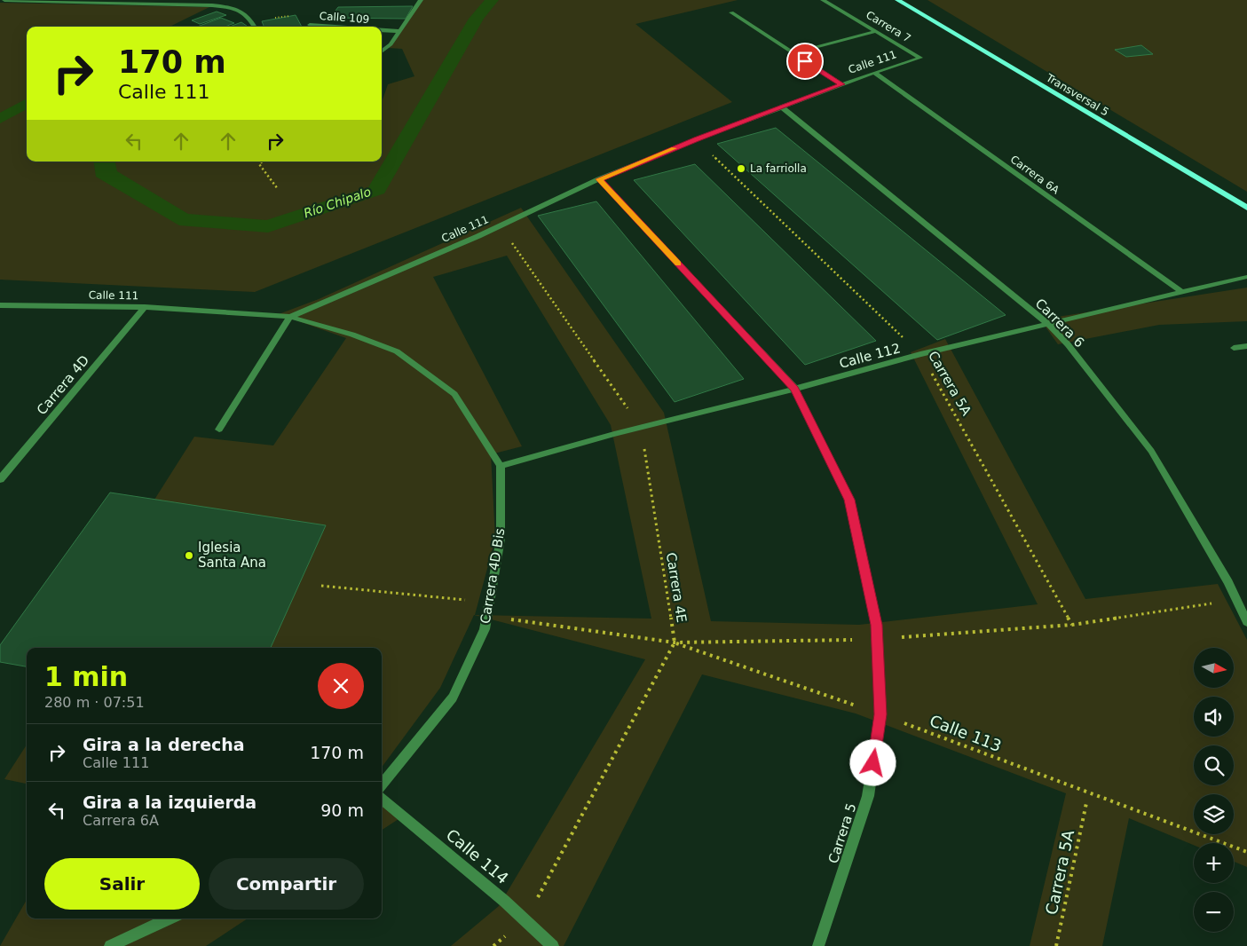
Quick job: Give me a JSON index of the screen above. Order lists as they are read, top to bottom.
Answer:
{
  "streets": {
    "main road": ["Transversal 5"],
    "street": [
      "Calle 109",
      "Carrera 7",
      "Calle 111",
      "Carrera 6A",
      "Carrera 6",
      "Calle 112",
      "Carrera 4D",
      "Carrera 4D Bis",
      "Carrera 5",
      "Calle 114"
    ],
    "path": ["Carrera 5A", "Carrera 4E", "Calle 113"]
  },
  "crossings": [
    ["Carrera 7", "Calle 111"],
    ["Calle 111", "Carrera 6A"],
    ["Calle 111", "Carrera 6"],
    ["Calle 111", "Carrera 5A"],
    ["Calle 111", "Carrera 4D"],
    ["Calle 111", "Carrera 4E"],
    ["Calle 111", "Carrera 5"],
    ["Carrera 6A", "Calle 112"],
    ["Carrera 6", "Calle 112"],
    ["Calle 112", "Carrera 5A"],
    ["Calle 112", "Carrera 4D Bis"],
    ["Calle 112", "Carrera 4E"],
    ["Calle 112", "Carrera 5"],
    ["Carrera 4E", "Calle 113"],
    ["Carrera 4E", "Calle 114"],
    ["Calle 113", "Carrera 5"]
  ],
  "water": ["Río Chipalo"],
  "places": ["La farriolla", "Iglesia Santa Ana"],
  "north": "right",
  "page": {
    "turn": ["170 m", "Calle 111"],
    "map_buttons": ["+", "−"],
    "heading": ["1 min", "280 m · 07:51"],
    "list": [
      {
        "name": "Gira a la derecha",
        "note": "Calle 111",
        "value": "170 m"
      },
      {
        "name": "Gira a la izquierda",
        "note": "Carrera 6A",
        "value": "90 m"
      }
    ],
    "buttons": ["Salir", "Compartir"]
  }
}
